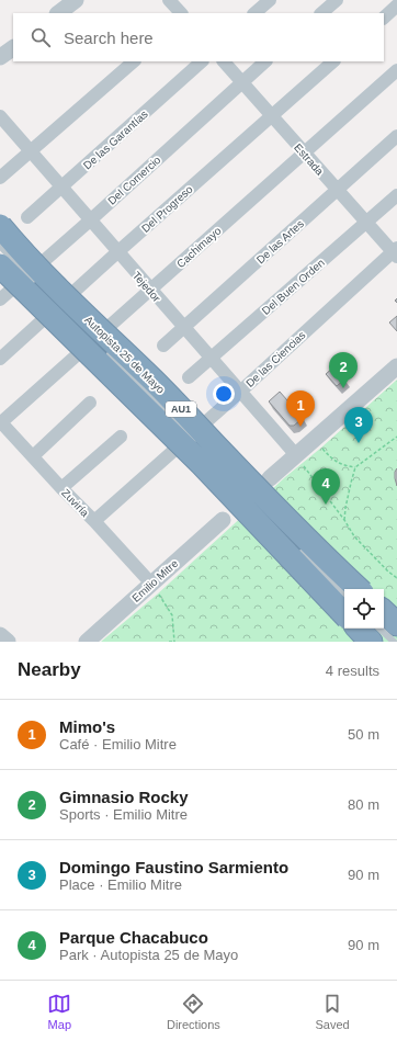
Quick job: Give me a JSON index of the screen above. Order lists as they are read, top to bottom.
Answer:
{
  "streets": {
    "highway": ["Autopista 25 de Mayo", "AU1"],
    "street": [
      "De las Garantías",
      "Estrada",
      "Del Comercio",
      "Del Progreso",
      "De las Artes",
      "Cachimayo",
      "Tejedor",
      "Del Buen Orden",
      "De las Ciencias",
      "Zuviría",
      "Emilio Mitre"
    ]
  },
  "crossings": [
    ["De las Garantías", "Tejedor"],
    ["Estrada", "Del Comercio"],
    ["Estrada", "Del Progreso"],
    ["Estrada", "De las Artes"],
    ["Estrada", "Cachimayo"],
    ["Estrada", "Del Buen Orden"],
    ["Estrada", "De las Ciencias"],
    ["Del Comercio", "Tejedor"],
    ["Del Progreso", "Tejedor"],
    ["De las Artes", "Tejedor"],
    ["Cachimayo", "Tejedor"],
    ["Cachimayo", "Zuviría"],
    ["Tejedor", "Del Buen Orden"],
    ["Tejedor", "De las Ciencias"],
    ["De las Ciencias", "Zuviría"],
    ["Zuviría", "Emilio Mitre"]
  ],
  "page": {
    "search": "Search here",
    "pins": [
      "2",
      "1",
      "3",
      "4"
    ],
    "heading": ["Nearby", "4 results"],
    "list": [
      {
        "mark": "1",
        "name": "Mimo's",
        "note": "Café · Emilio Mitre",
        "value": "50 m"
      },
      {
        "mark": "2",
        "name": "Gimnasio Rocky",
        "note": "Sports · Emilio Mitre",
        "value": "80 m"
      },
      {
        "mark": "3",
        "name": "Domingo Faustino Sarmiento",
        "note": "Place · Emilio Mitre",
        "value": "90 m"
      },
      {
        "mark": "4",
        "name": "Parque Chacabuco",
        "note": "Park · Autopista 25 de Mayo",
        "value": "90 m"
      }
    ],
    "nav": ["Map", "Directions", "Saved"]
  }
}
